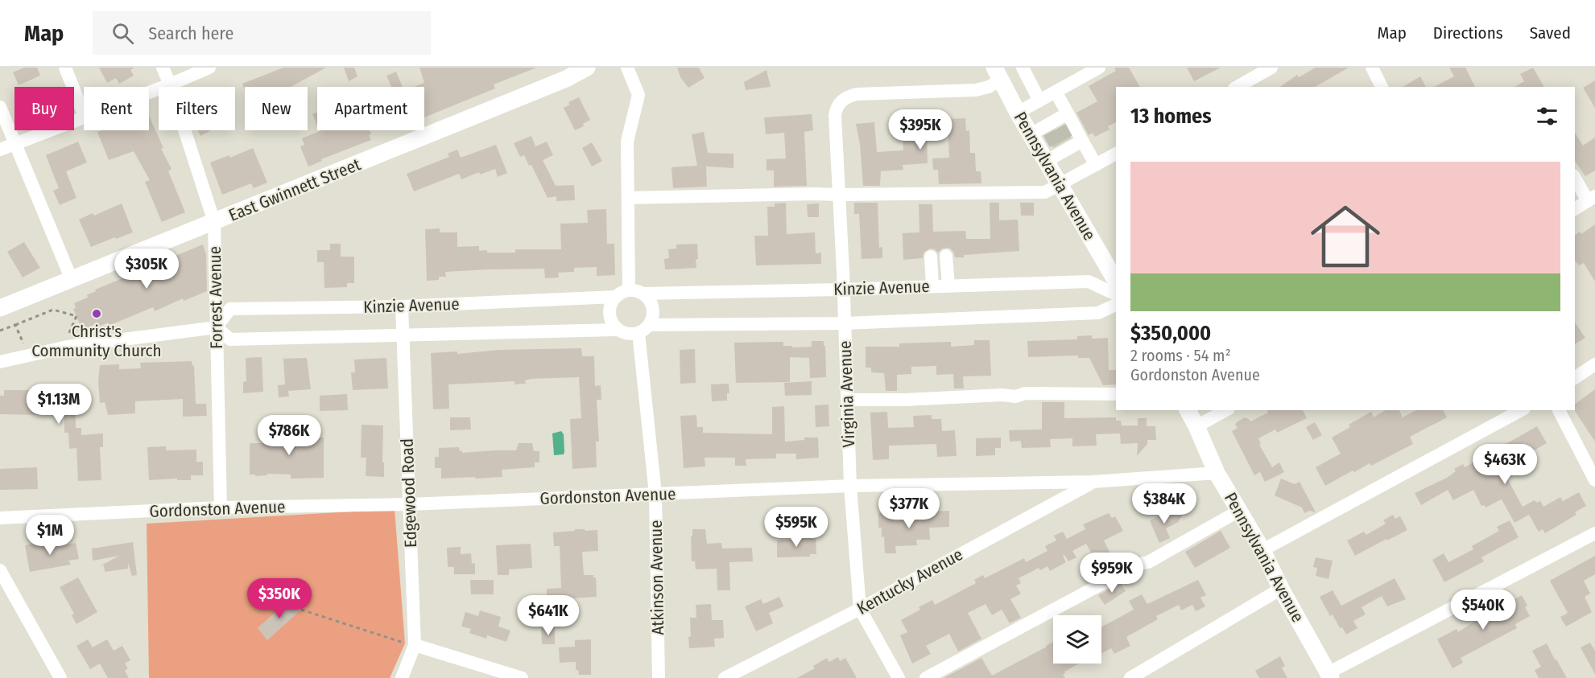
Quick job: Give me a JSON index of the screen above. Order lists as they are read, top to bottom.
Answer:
{
  "streets": {
    "main road": ["Pennsylvania Avenue", "East Gwinnett Street"],
    "street": [
      "Kinzie Avenue",
      "Forrest Avenue",
      "Virginia Avenue",
      "Edgewood Road",
      "Gordonston Avenue",
      "Atkinson Avenue",
      "Kentucky Avenue"
    ]
  },
  "crossings": [
    ["Pennsylvania Avenue", "Virginia Avenue"],
    ["Pennsylvania Avenue", "Gordonston Avenue"],
    ["East Gwinnett Street", "Forrest Avenue"],
    ["Kinzie Avenue", "Forrest Avenue"],
    ["Kinzie Avenue", "Virginia Avenue"],
    ["Kinzie Avenue", "Edgewood Road"],
    ["Kinzie Avenue", "Atkinson Avenue"],
    ["Forrest Avenue", "Gordonston Avenue"],
    ["Virginia Avenue", "Gordonston Avenue"],
    ["Virginia Avenue", "Kentucky Avenue"],
    ["Edgewood Road", "Gordonston Avenue"],
    ["Gordonston Avenue", "Atkinson Avenue"],
    ["Gordonston Avenue", "Kentucky Avenue"]
  ],
  "places": ["Christ's Community Church"],
  "page": {
    "header": "Map",
    "search": "Search here",
    "nav": ["Map", "Directions", "Saved"],
    "chip": [
      "Buy",
      "Rent",
      "Filters",
      "New",
      "Apartment"
    ],
    "heading": "13 homes",
    "price": [
      "$395K",
      "$305K",
      "$1.13M",
      "$786K",
      "$463K",
      "$384K",
      "$377K",
      "$595K",
      "$1M",
      "$959K",
      "$350K",
      "$540K",
      "$641K"
    ],
    "list": [
      {
        "name": "$350,000",
        "note": "2 rooms · 54 m² · Gordonston Avenue"
      }
    ]
  }
}
